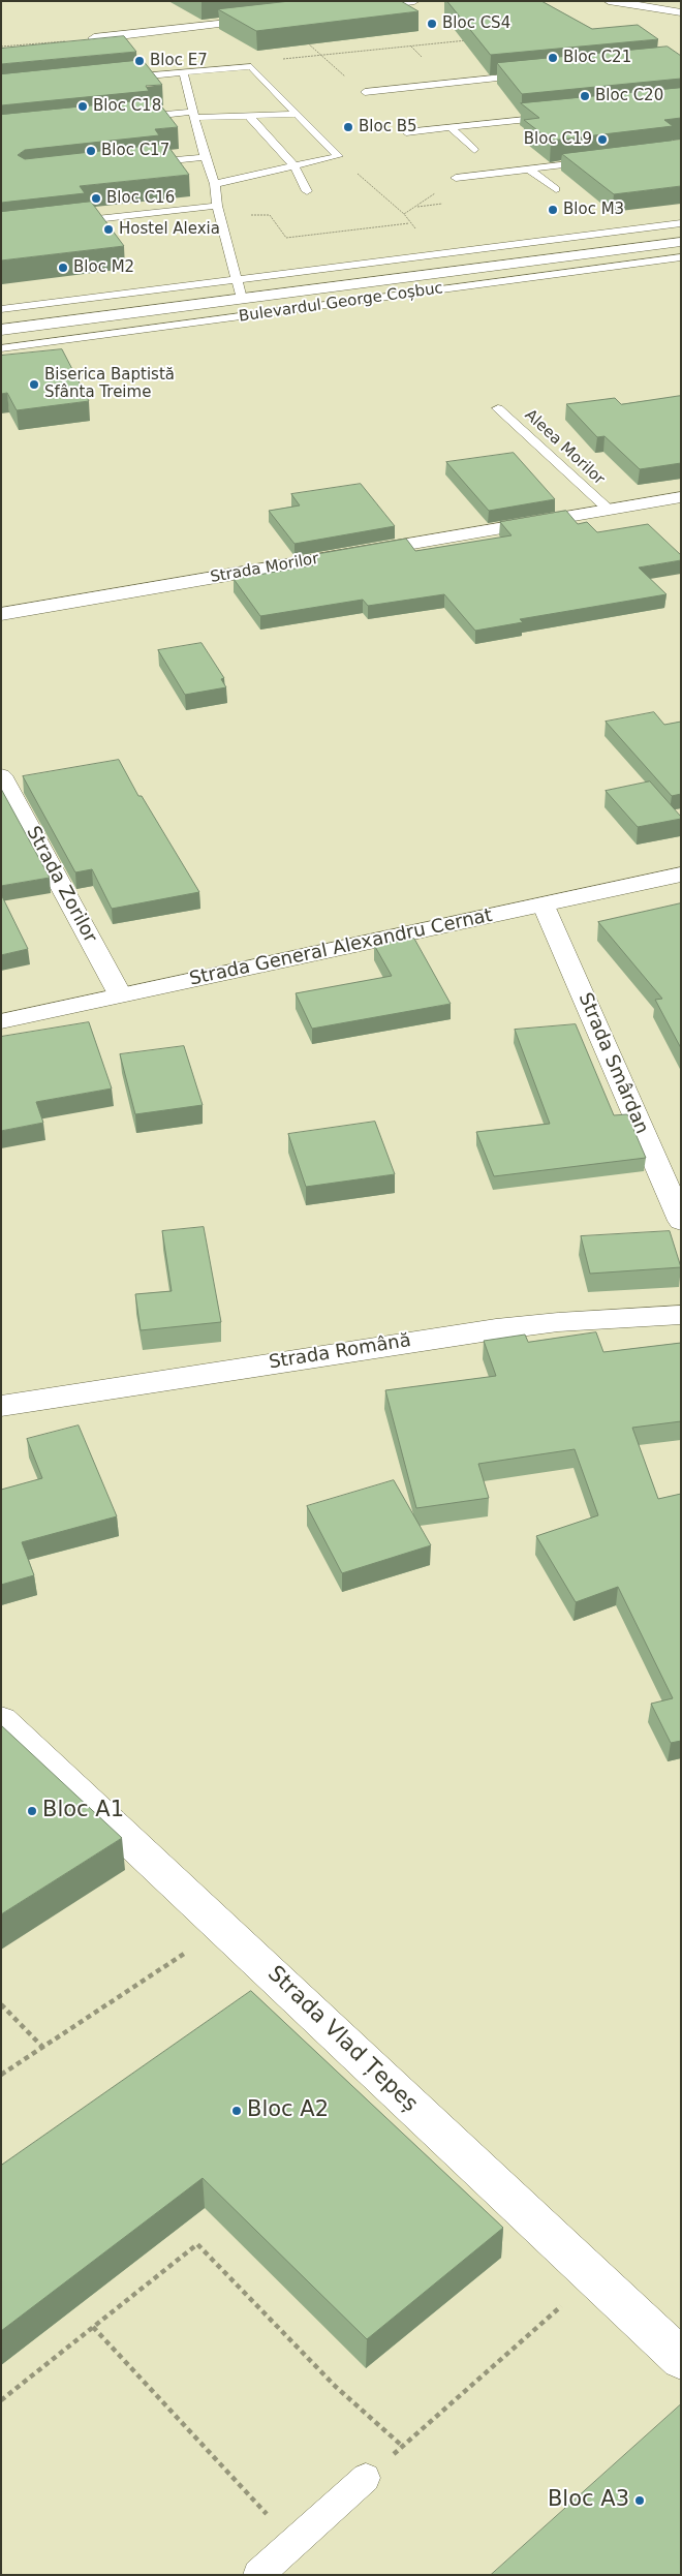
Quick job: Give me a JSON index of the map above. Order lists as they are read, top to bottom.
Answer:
{
  "streets": {
    "street": [
      "Bulevardul George Coșbuc",
      "Strada Morilor",
      "Strada Zorilor",
      "Strada General Alexandru Cernat",
      "Strada Smârdan",
      "Strada Română",
      "Strada Vlad Țepeș"
    ],
    "lane": ["Aleea Morilor"]
  },
  "crossings": [
    ["Aleea Morilor", "Strada Morilor"],
    ["Strada Zorilor", "Strada General Alexandru Cernat"],
    ["Strada General Alexandru Cernat", "Strada Smârdan"]
  ],
  "places": [
    "Bloc CS4",
    "Bloc C21",
    "Bloc E7",
    "Bloc C20",
    "Bloc C18",
    "Bloc B5",
    "Bloc C19",
    "Bloc C17",
    "Bloc C16",
    "Bloc M3",
    "Hostel Alexia",
    "Bloc M2",
    "Biserica Baptistă Sfânta Treime",
    "Bloc A1",
    "Bloc A2",
    "Bloc A3"
  ]
}
